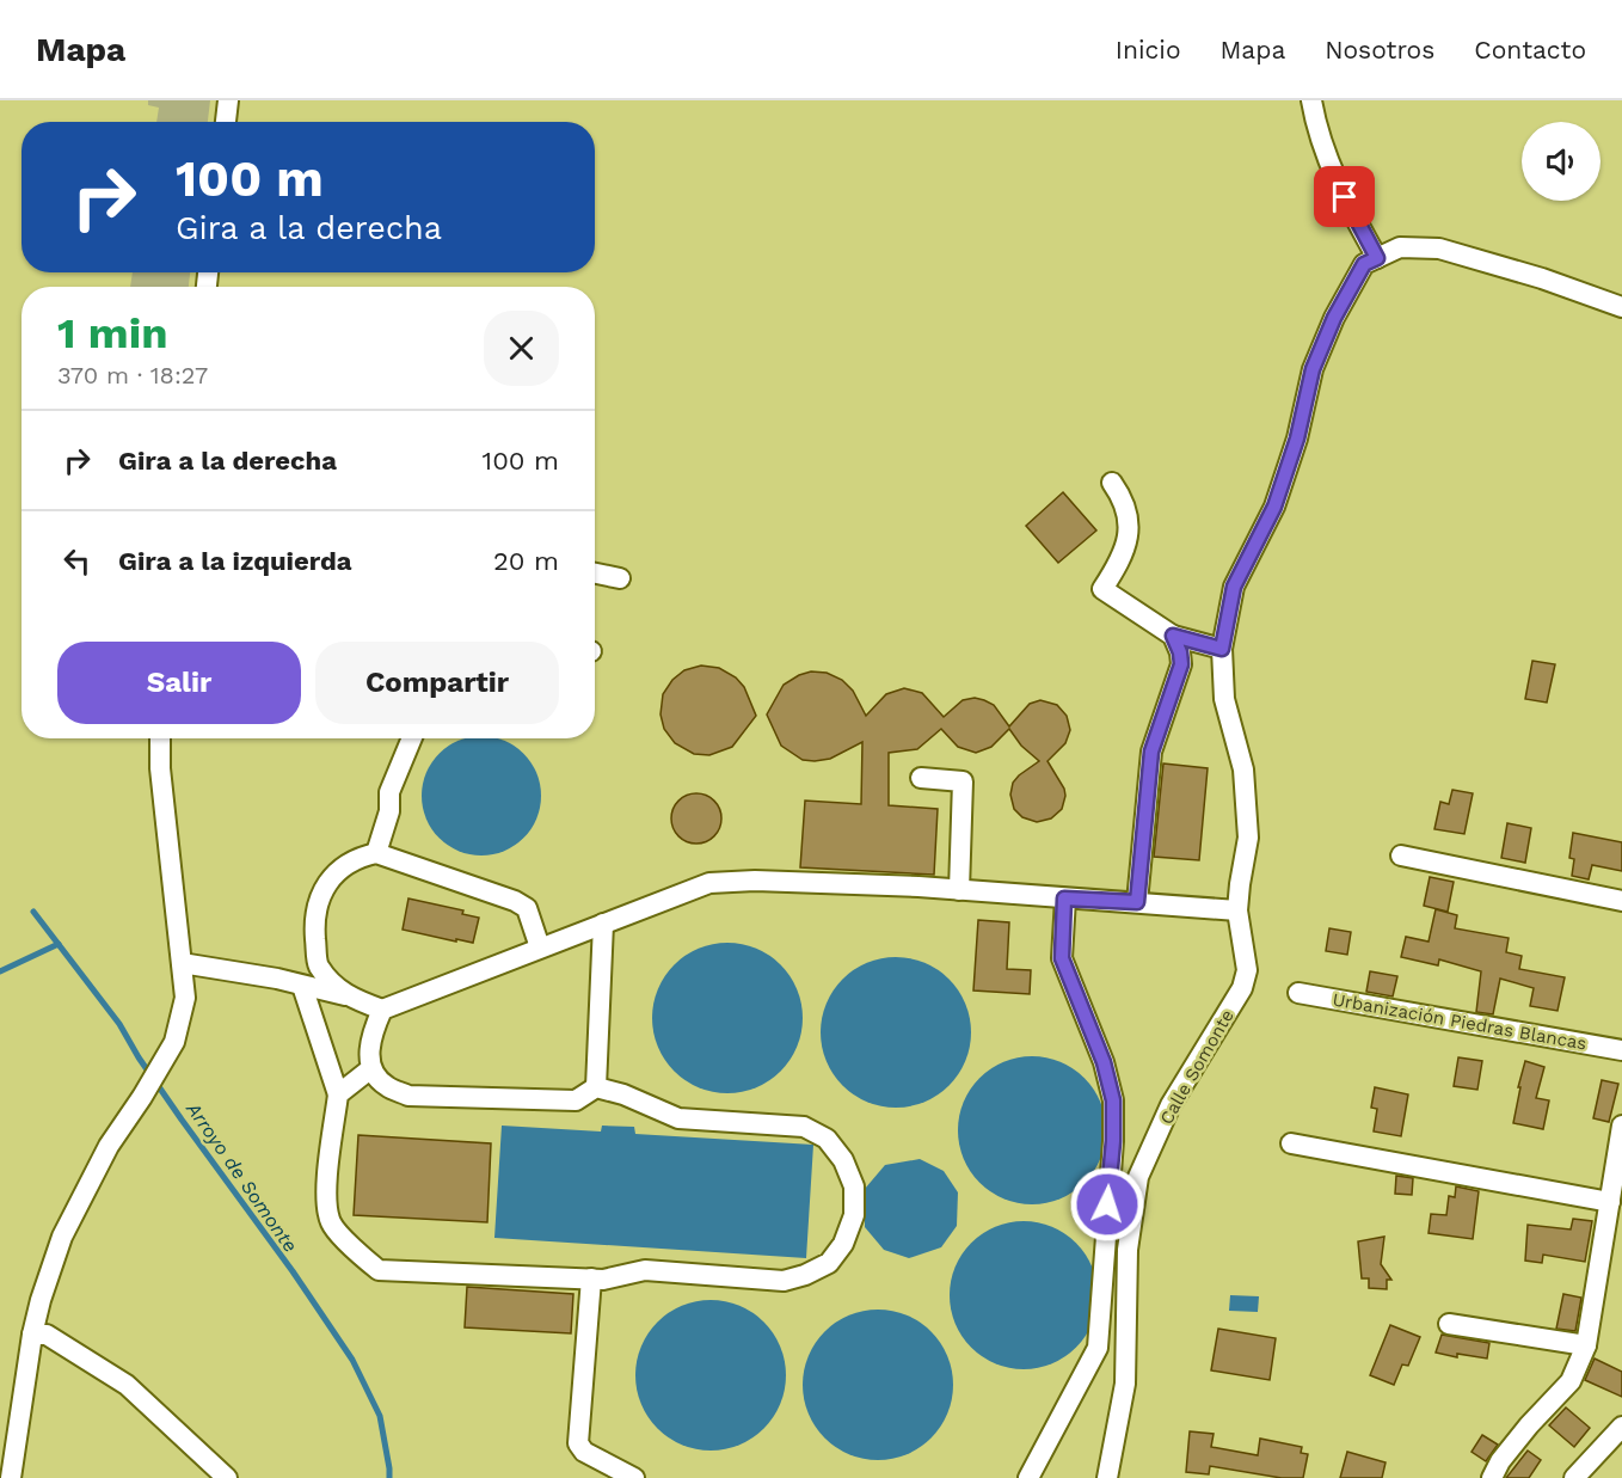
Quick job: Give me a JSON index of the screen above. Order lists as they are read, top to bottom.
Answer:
{
  "streets": {
    "street": ["Urbanización Piedras Blancas", "Calle Somonte"]
  },
  "water": ["Arroyo de Somonte"],
  "page": {
    "header": "Mapa",
    "nav": [
      "Inicio",
      "Mapa",
      "Nosotros",
      "Contacto"
    ],
    "turn": ["100 m", "Gira a la derecha"],
    "heading": ["1 min", "370 m · 18:27"],
    "list": [
      {
        "name": "Gira a la derecha",
        "value": "100 m"
      },
      {
        "name": "Gira a la izquierda",
        "value": "20 m"
      }
    ],
    "buttons": ["Salir", "Compartir"]
  }
}
